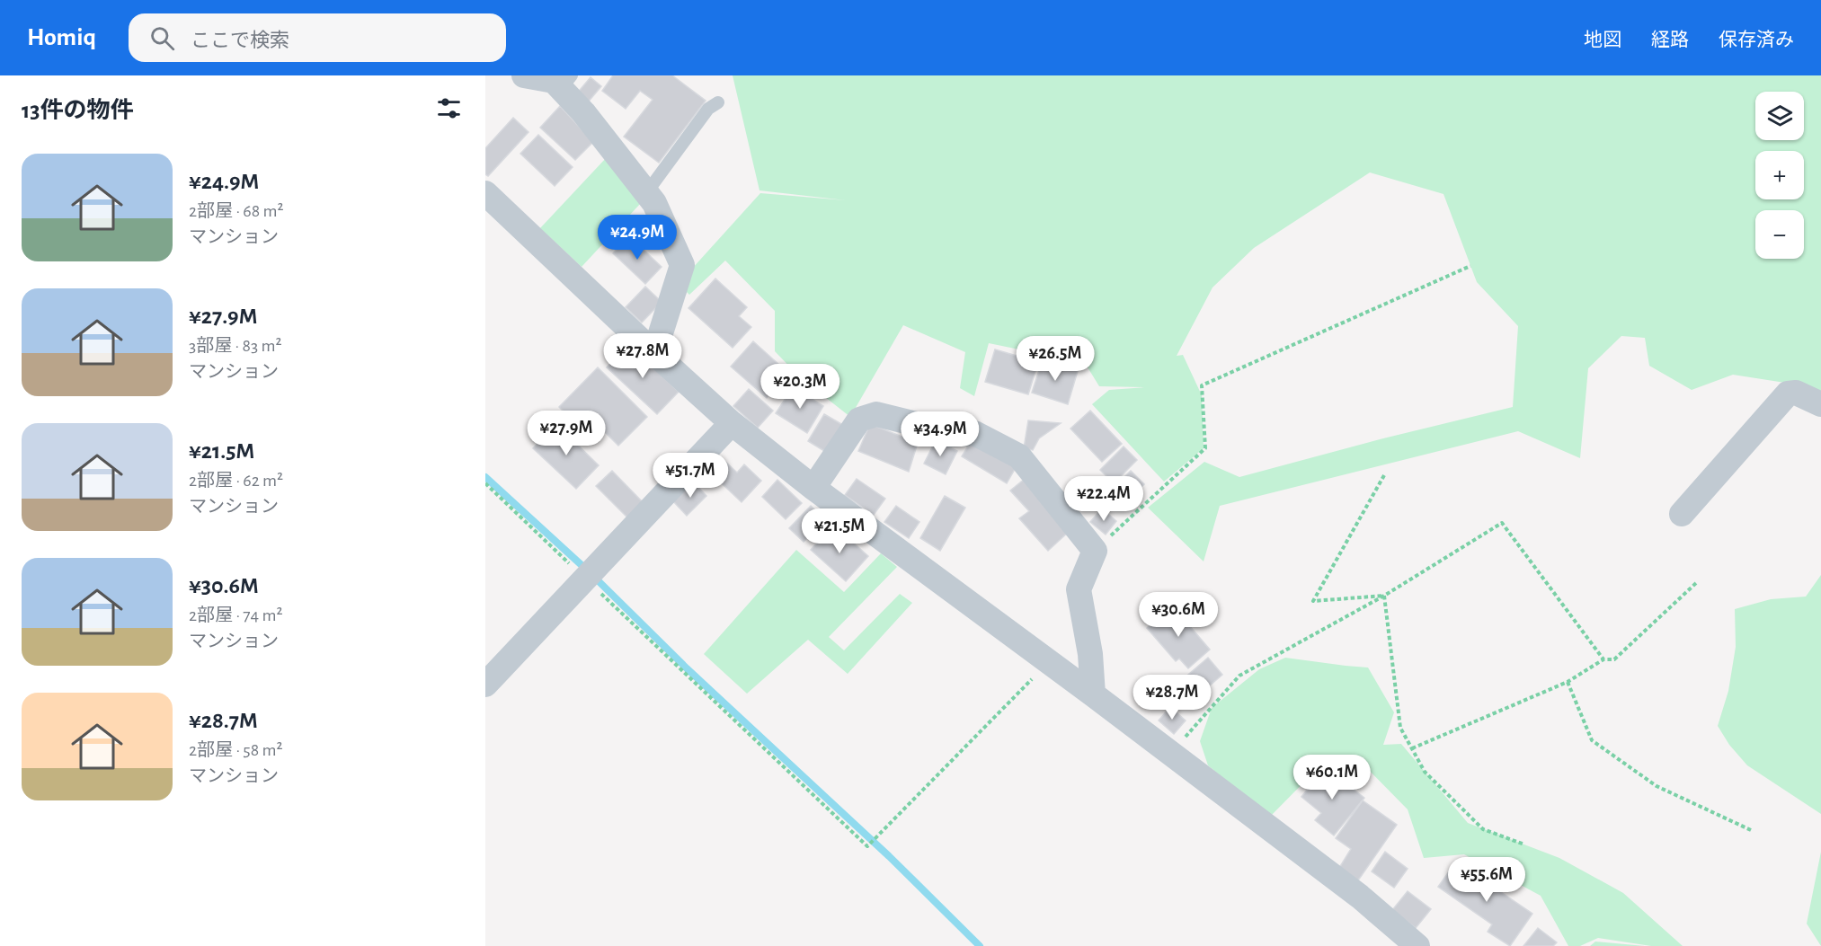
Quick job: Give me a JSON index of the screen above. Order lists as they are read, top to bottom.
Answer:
{
  "page": {
    "header": "Homiq",
    "search": "ここで検索",
    "nav": ["地図", "経路", "保存済み"],
    "heading": "13件の物件",
    "map_buttons": ["+", "−"],
    "list": [
      {
        "name": "¥24.9M",
        "note": "2部屋 · 68 m² · マンション"
      },
      {
        "name": "¥27.9M",
        "note": "3部屋 · 83 m² · マンション"
      },
      {
        "name": "¥21.5M",
        "note": "2部屋 · 62 m² · マンション"
      },
      {
        "name": "¥30.6M",
        "note": "2部屋 · 74 m² · マンション"
      },
      {
        "name": "¥28.7M",
        "note": "2部屋 · 58 m² · マンション"
      }
    ],
    "price": [
      "¥24.9M",
      "¥27.8M",
      "¥26.5M",
      "¥20.3M",
      "¥27.9M",
      "¥34.9M",
      "¥51.7M",
      "¥22.4M",
      "¥21.5M",
      "¥30.6M",
      "¥28.7M",
      "¥60.1M",
      "¥55.6M"
    ]
  }
}
